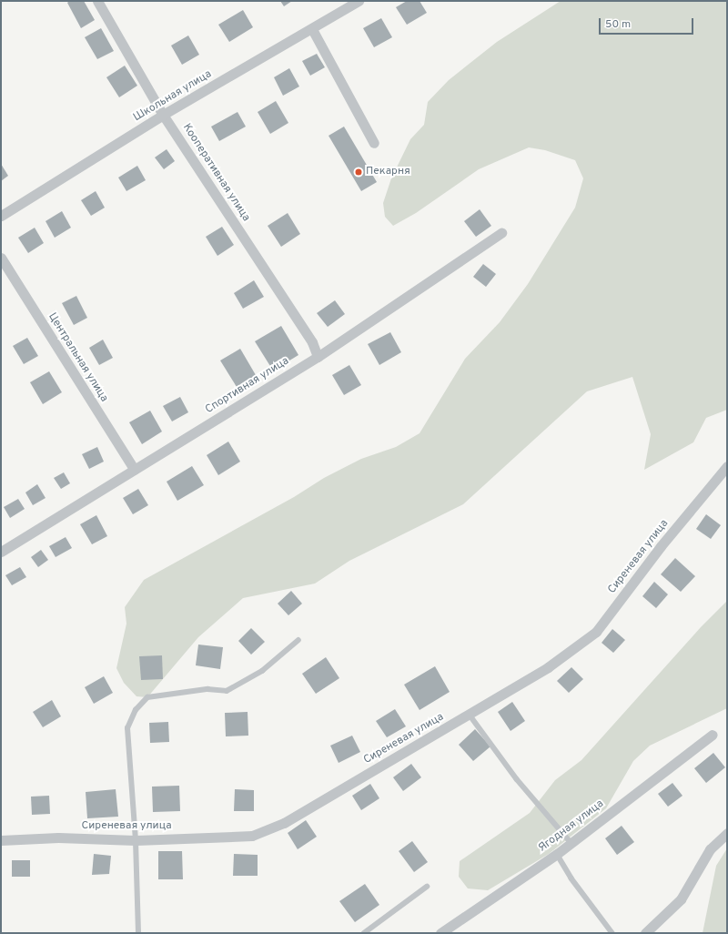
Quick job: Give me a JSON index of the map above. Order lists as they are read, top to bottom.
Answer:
{
  "streets": {
    "street": [
      "Школьная улица",
      "Кооперативная улица",
      "Центральная улица",
      "Спортивная улица",
      "Сиреневая улица",
      "Ягодная улица"
    ]
  },
  "crossings": [
    ["Школьная улица", "Кооперативная улица"],
    ["Кооперативная улица", "Спортивная улица"],
    ["Центральная улица", "Спортивная улица"]
  ],
  "places": ["Пекарня"],
  "scale_bar": "50 m"
}
